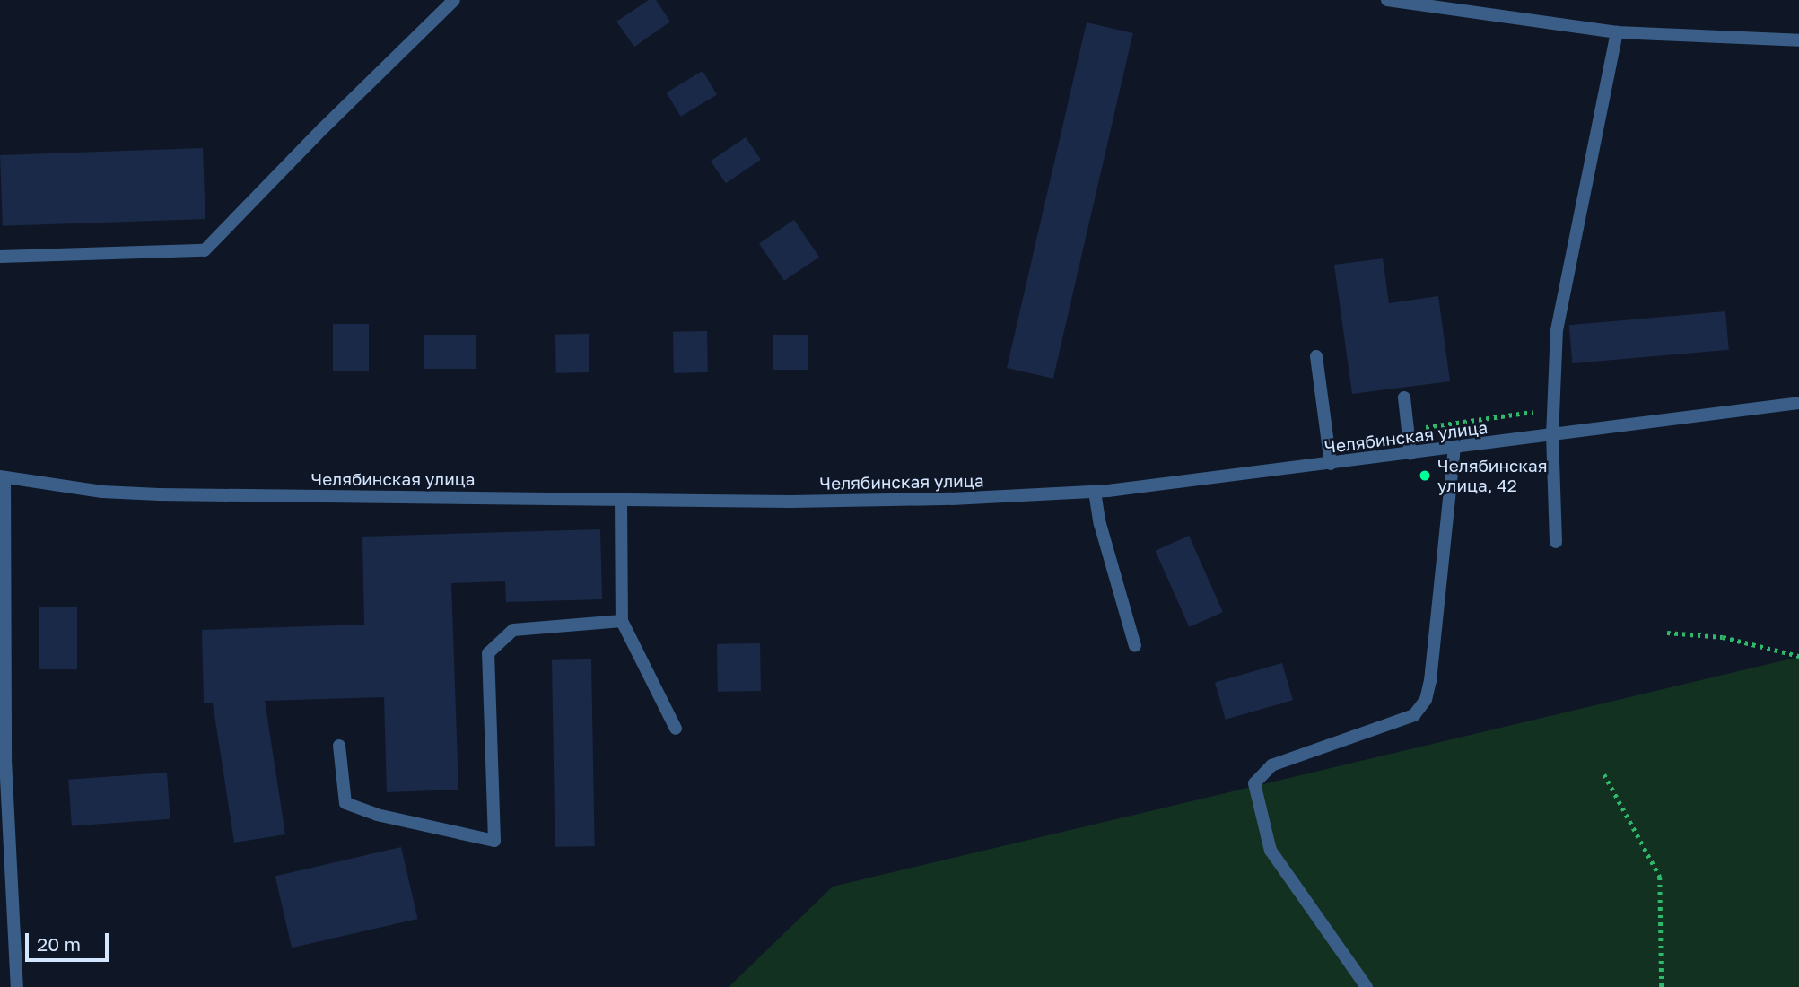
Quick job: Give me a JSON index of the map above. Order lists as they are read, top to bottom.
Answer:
{
  "streets": {
    "street": ["Челябинская улица"]
  },
  "places": ["Челябинская улица, 42"],
  "scale_bar": "20 m"
}
